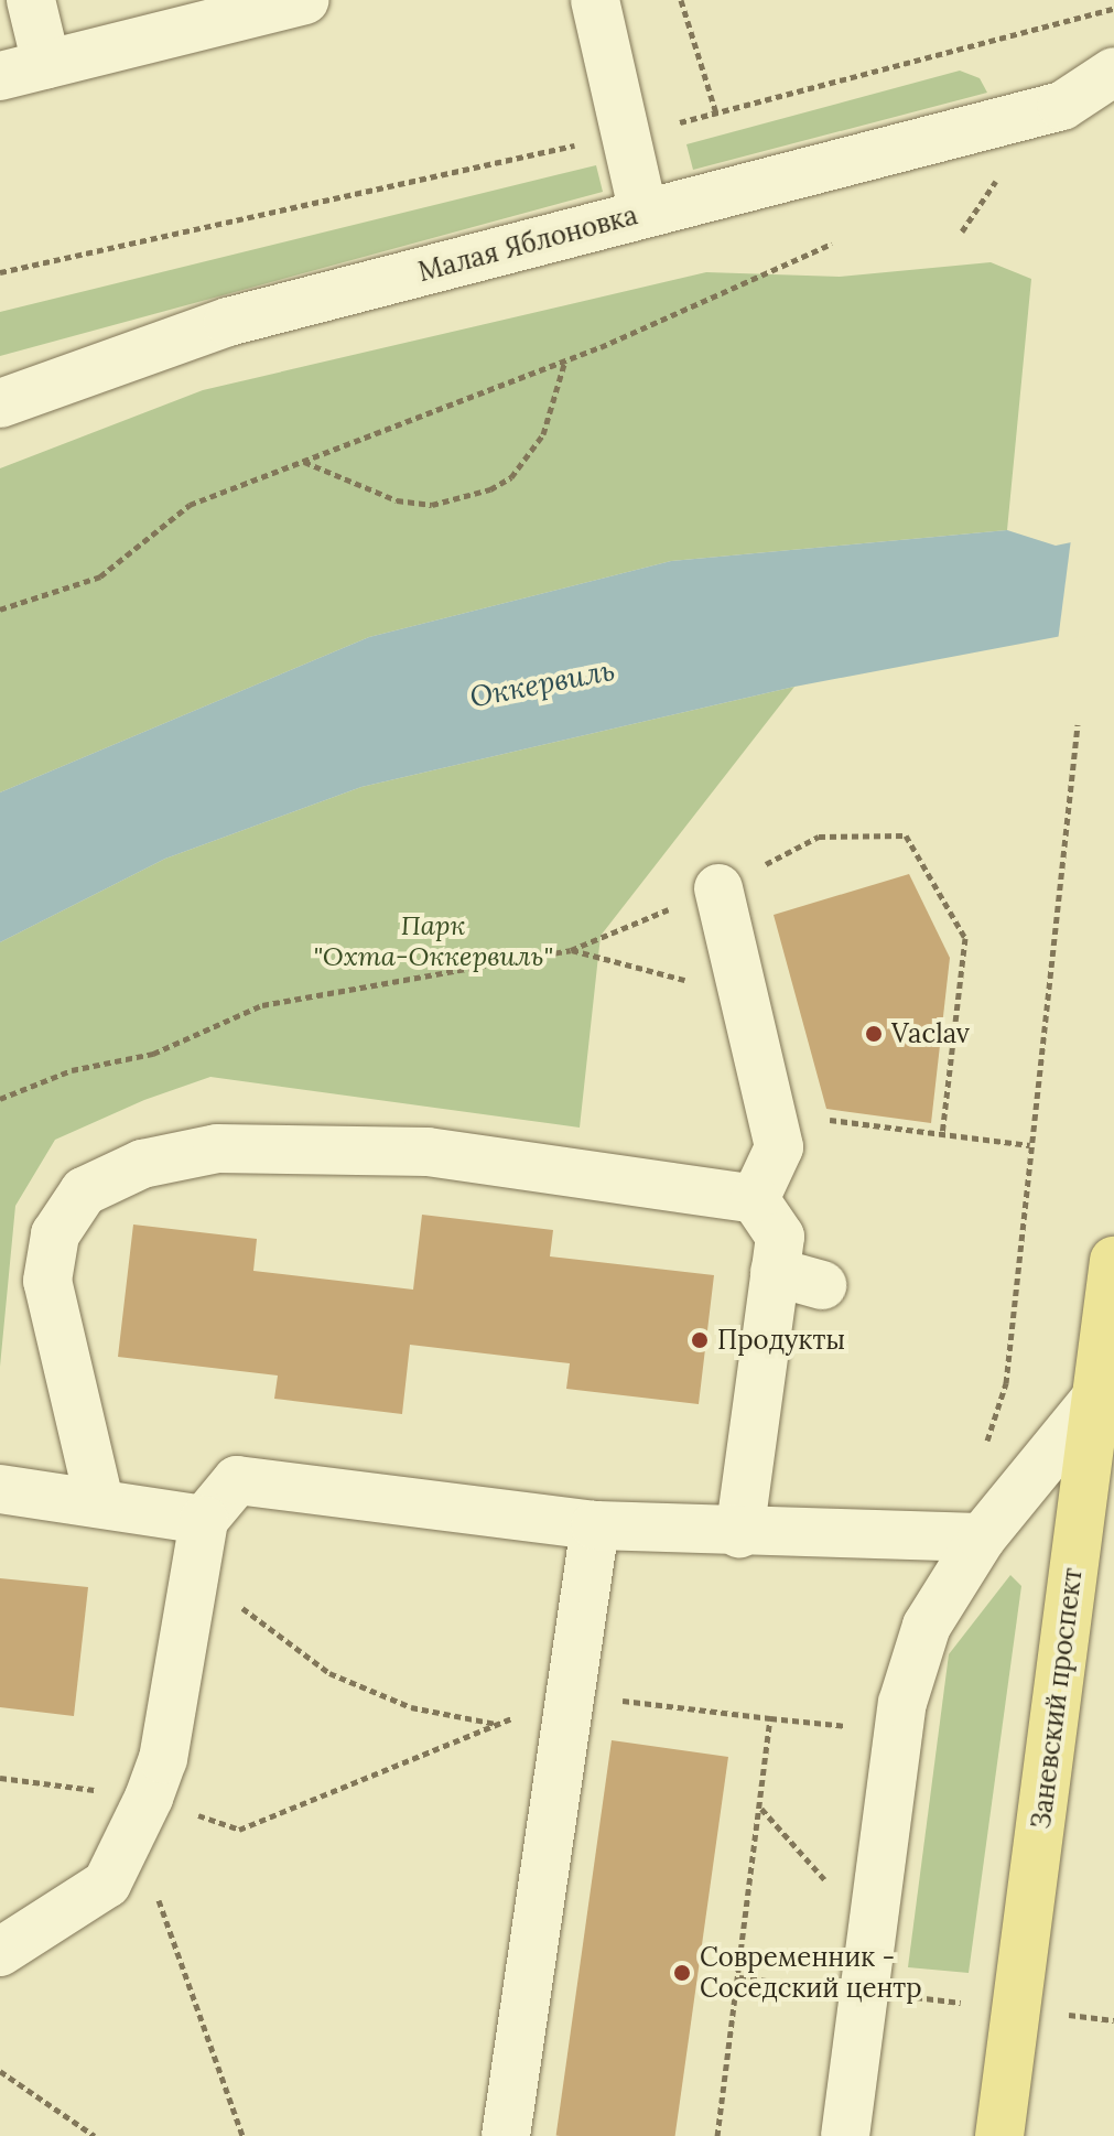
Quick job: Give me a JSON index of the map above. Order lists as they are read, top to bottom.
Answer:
{
  "streets": {
    "main road": ["Заневский проспект"],
    "street": ["Малая Яблоновка"]
  },
  "water": ["Оккервиль"],
  "parks": ["Парк \"Охта-Оккервиль\""],
  "places": ["Vaclav", "Продукты", "Современник - Соседский центр"]
}
